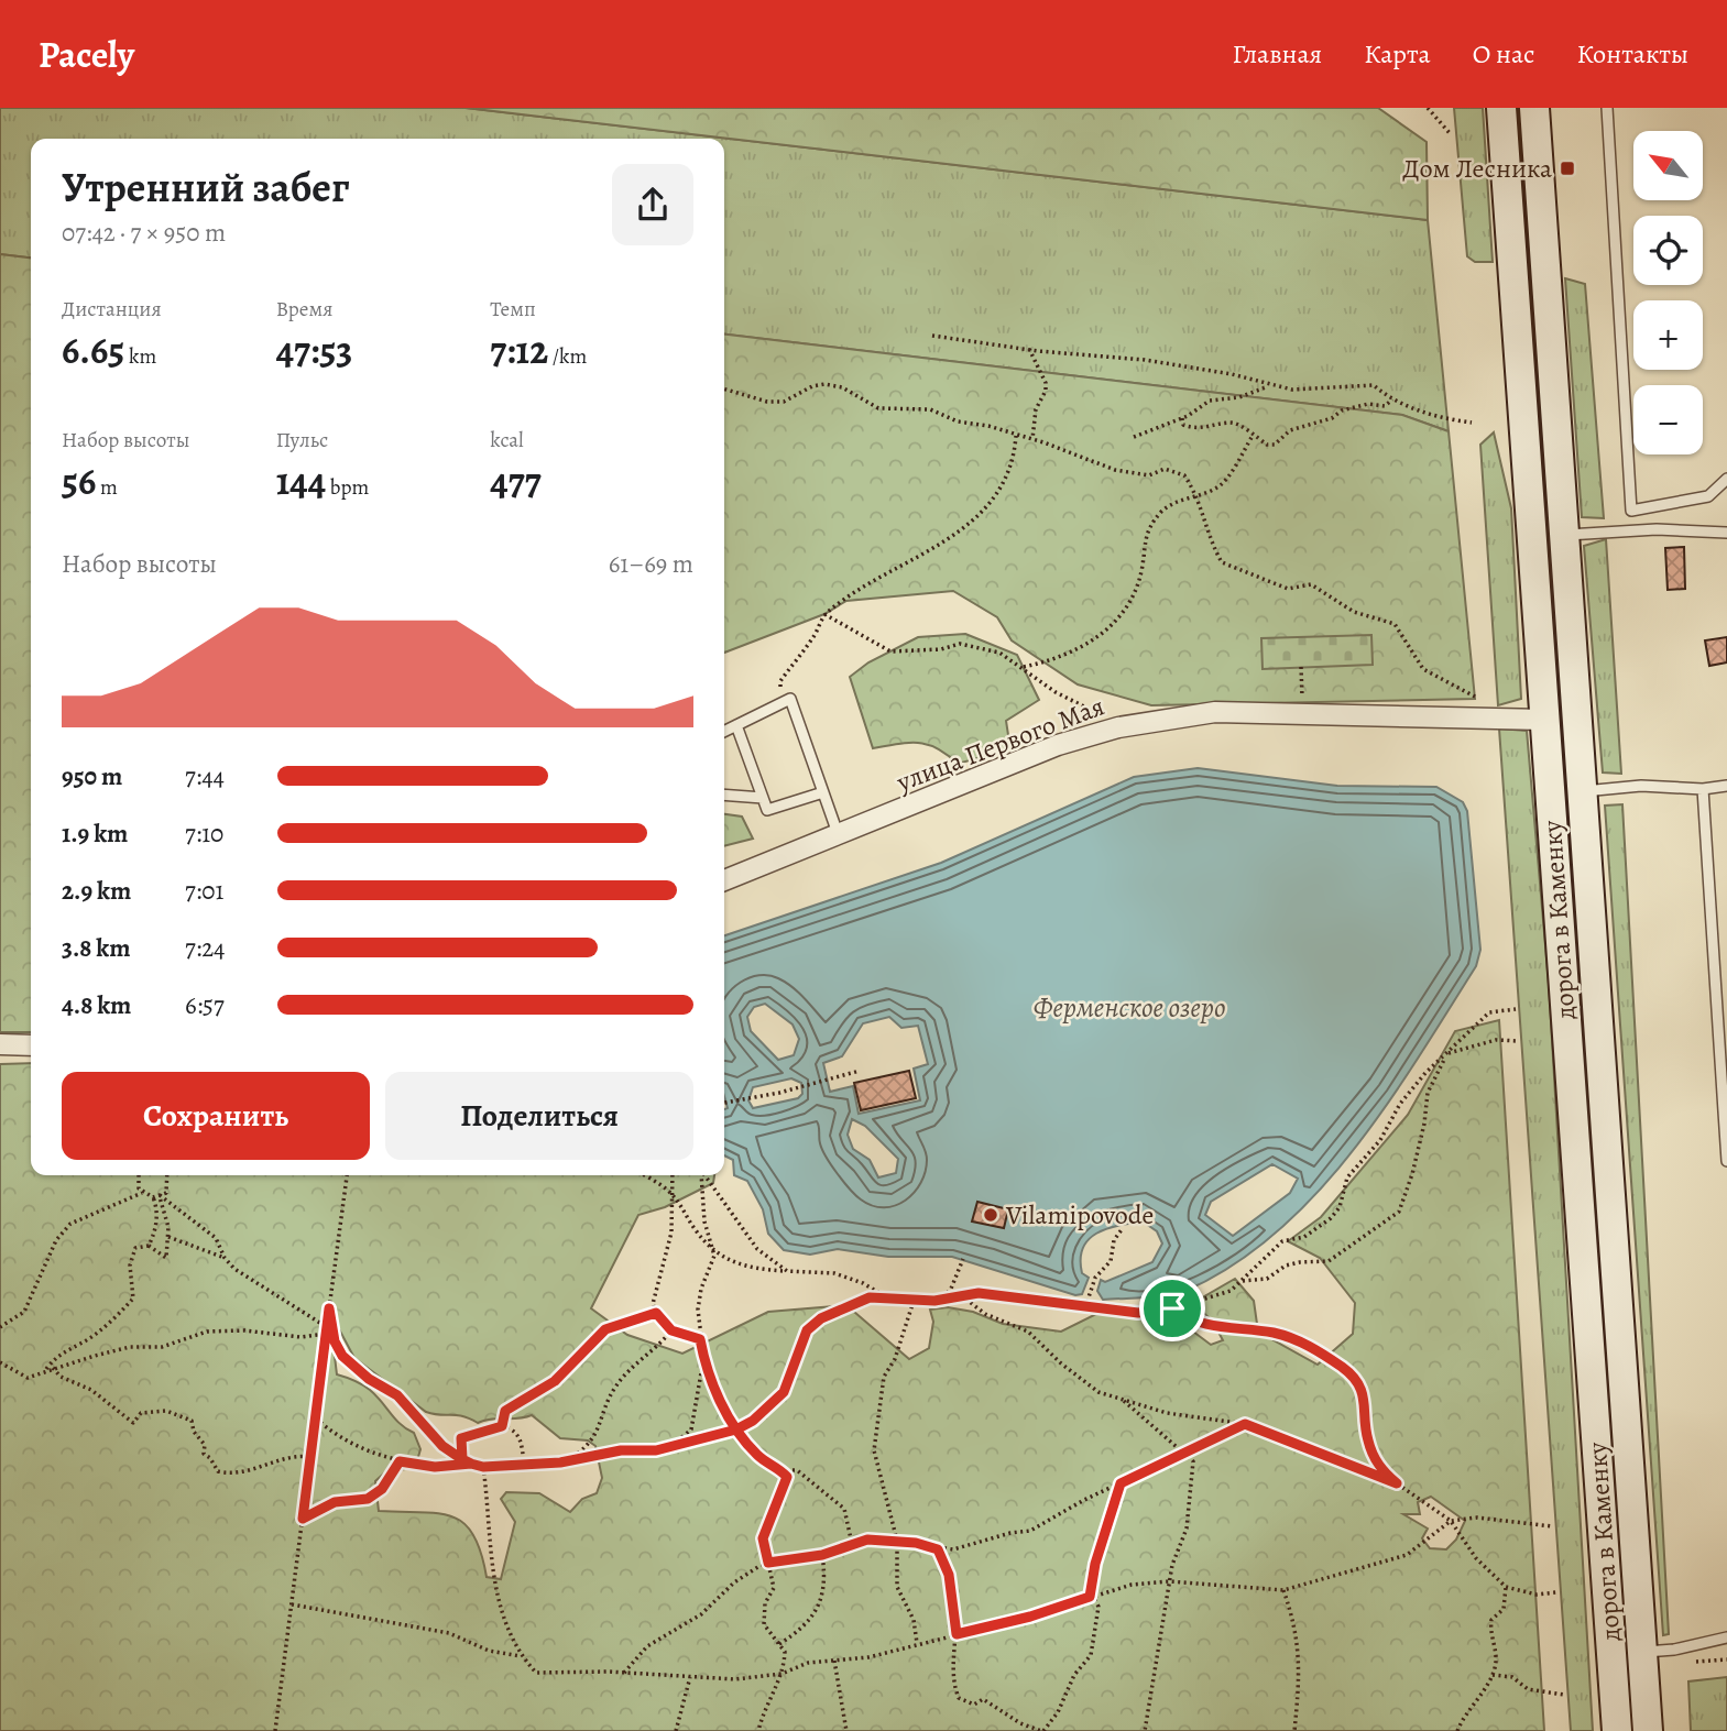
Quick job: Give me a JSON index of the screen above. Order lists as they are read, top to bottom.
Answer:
{
  "streets": {
    "main road": ["дорога в Каменку"],
    "street": ["улица Первого Мая"]
  },
  "crossings": [
    ["улица Первого Мая", "дорога в Каменку"]
  ],
  "water": ["Ферменское озеро"],
  "places": {
    "transit": ["Дом Лесника"],
    "other": ["Vilamipovode"]
  },
  "north": "top left",
  "page": {
    "header": "Pacely",
    "nav": [
      "Главная",
      "Карта",
      "О нас",
      "Контакты"
    ],
    "map_buttons": ["+", "−"],
    "heading": ["Утренний забег", "07:42 · 7 × 950 m"],
    "stats": [
      ["Дистанция", "6.65 km"],
      ["Время", "47:53"],
      ["Темп", "7:12 /km"],
      ["Набор высоты", "56 m"],
      ["Пульс", "144 bpm"],
      ["kcal", "477"]
    ],
    "chart": ["Набор высоты", "61–69 m"],
    "list": [
      {
        "name": "950 m",
        "note": "7:44"
      },
      {
        "name": "1.9 km",
        "note": "7:10"
      },
      {
        "name": "2.9 km",
        "note": "7:01"
      },
      {
        "name": "3.8 km",
        "note": "7:24"
      },
      {
        "name": "4.8 km",
        "note": "6:57"
      }
    ],
    "buttons": ["Сохранить", "Поделиться"]
  }
}
